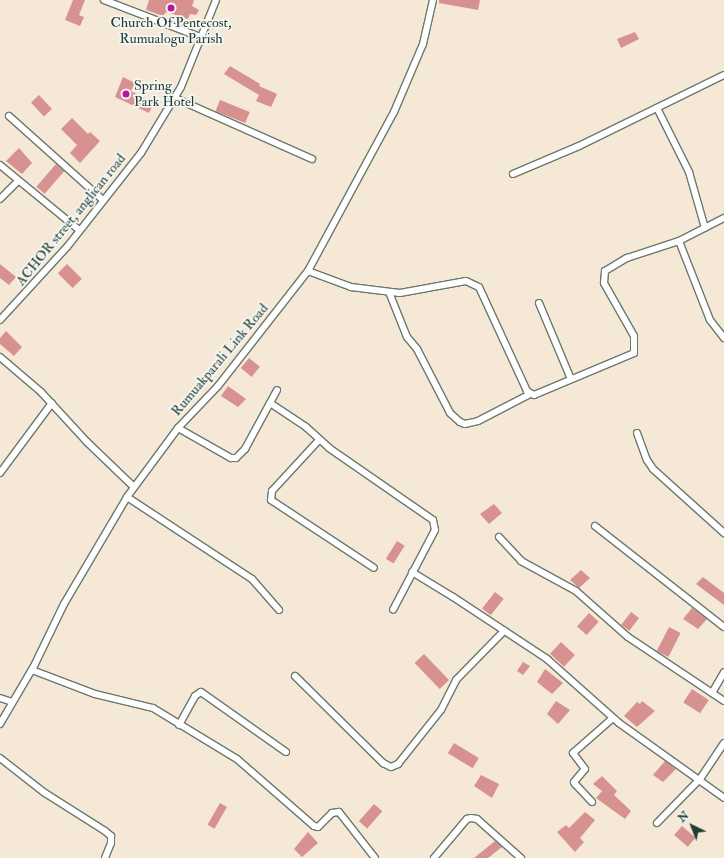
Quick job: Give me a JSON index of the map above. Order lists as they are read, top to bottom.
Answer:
{
  "streets": {
    "street": ["ACHOR street, anglican road", "Rumuakparali Link Road"]
  },
  "places": ["Church Of Pentecost, Rumualogu Parish", "Spring Park Hotel"],
  "north": "top left"
}
